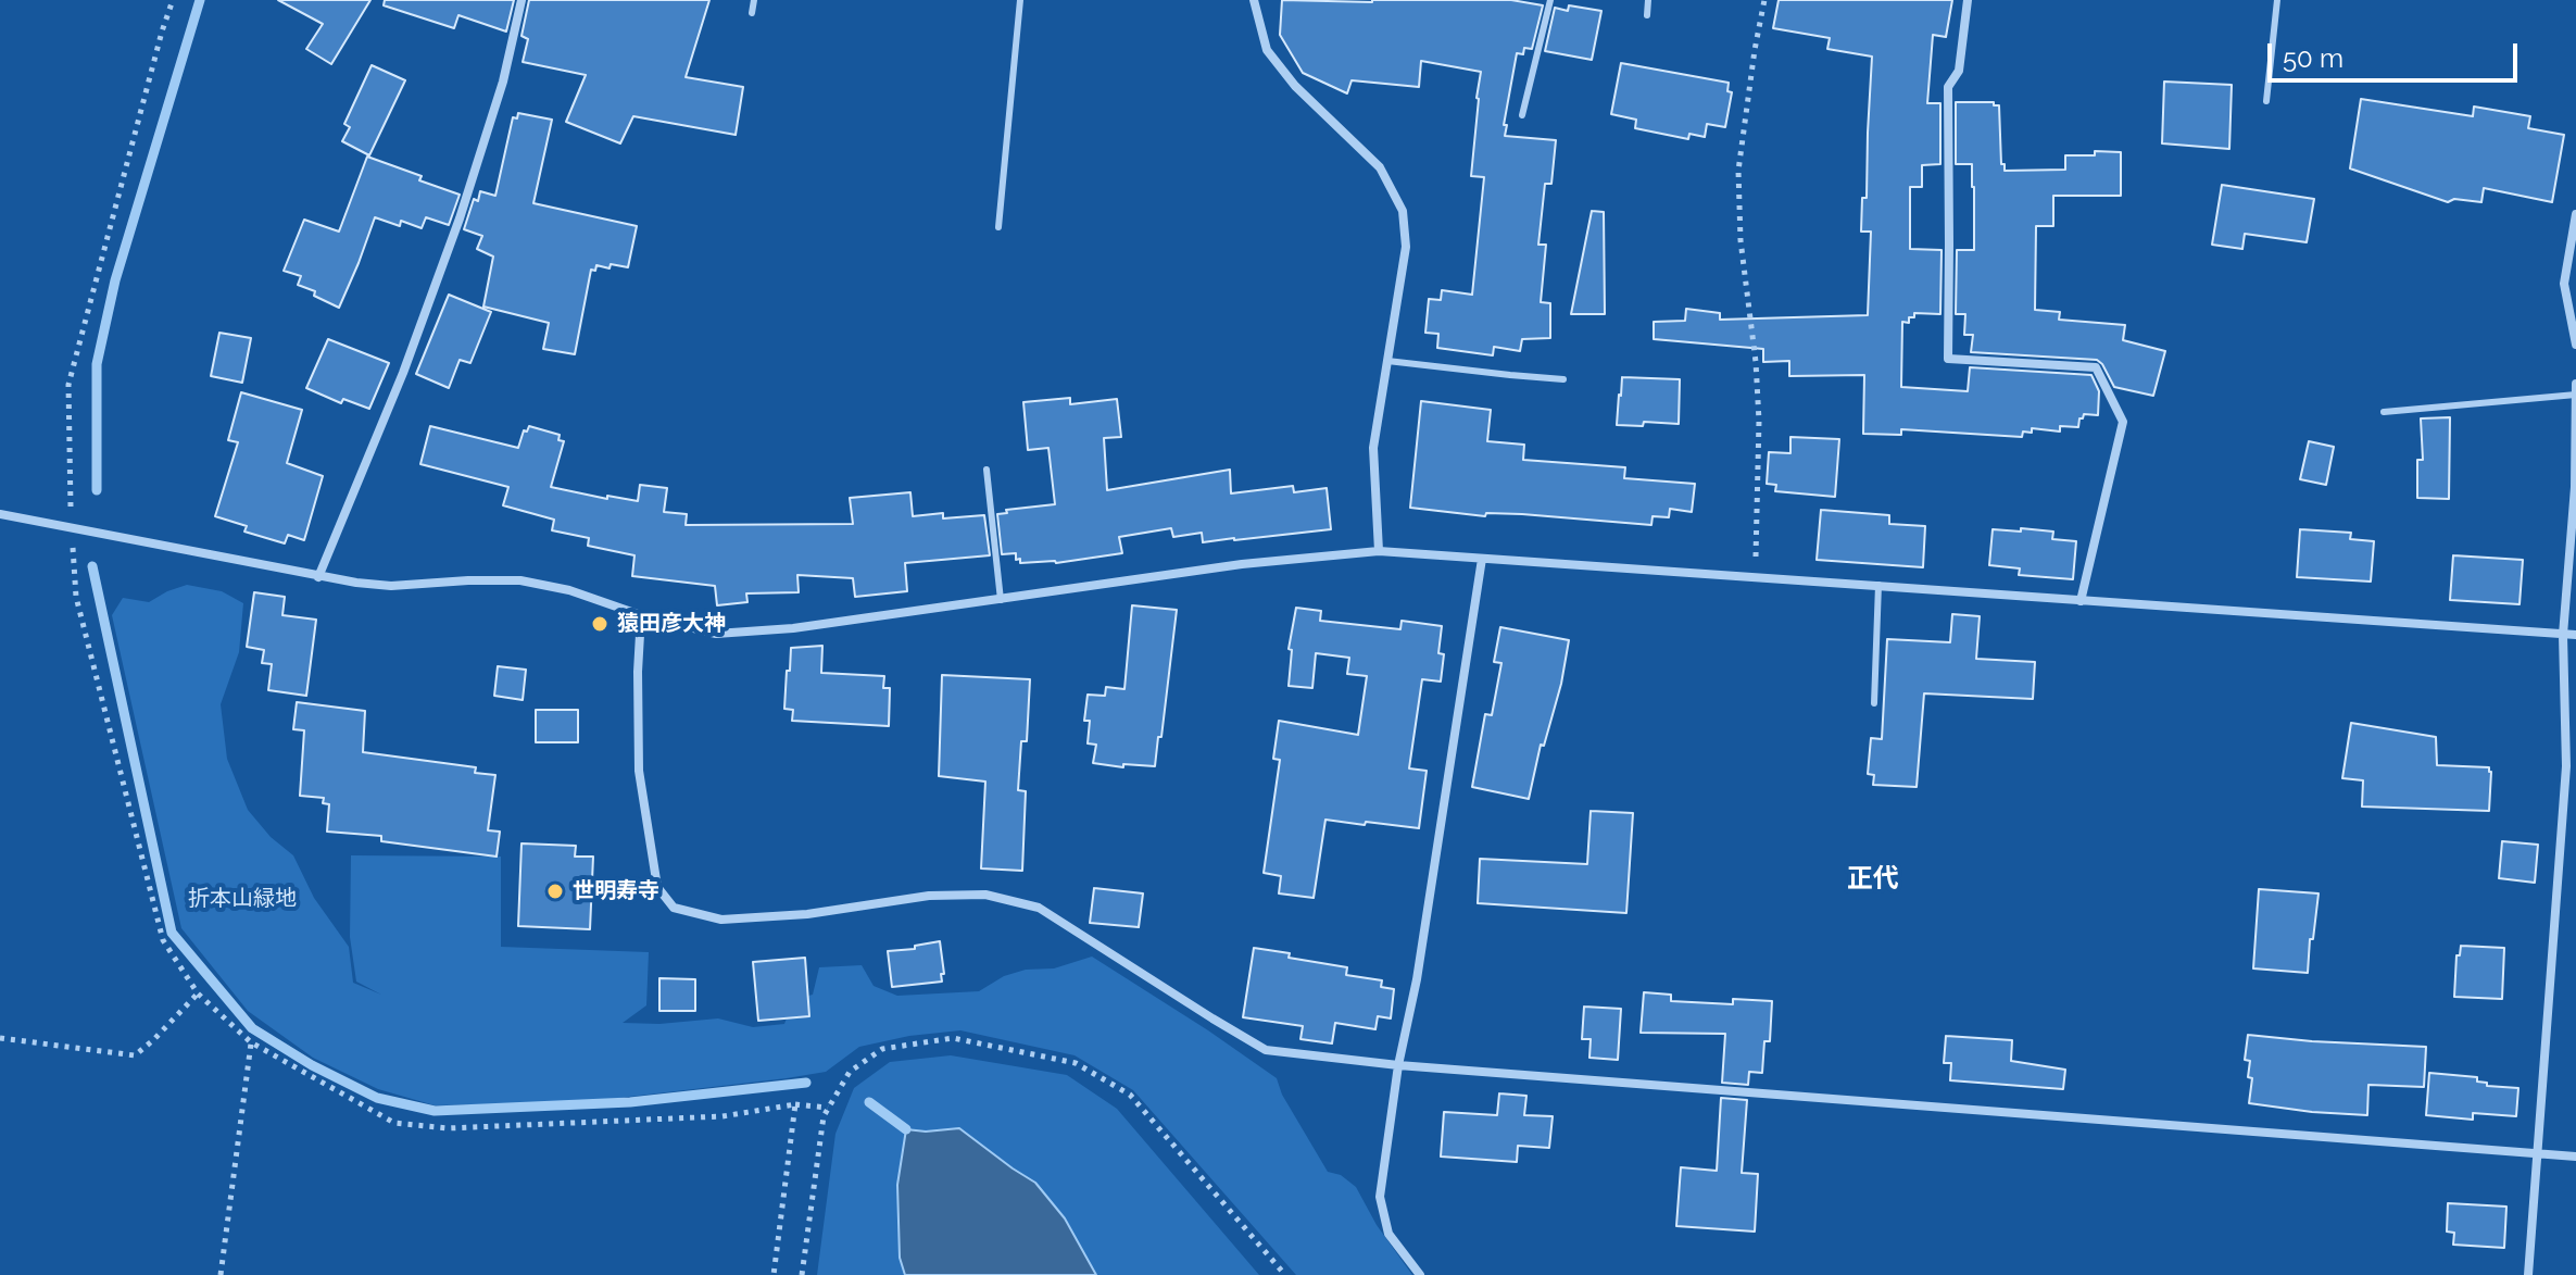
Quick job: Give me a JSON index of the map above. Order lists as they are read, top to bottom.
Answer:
{
  "districts": ["正代"],
  "parks": ["折本山緑地"],
  "places": ["猿田彦大神", "世明寿寺"],
  "scale_bar": "50 m"
}
